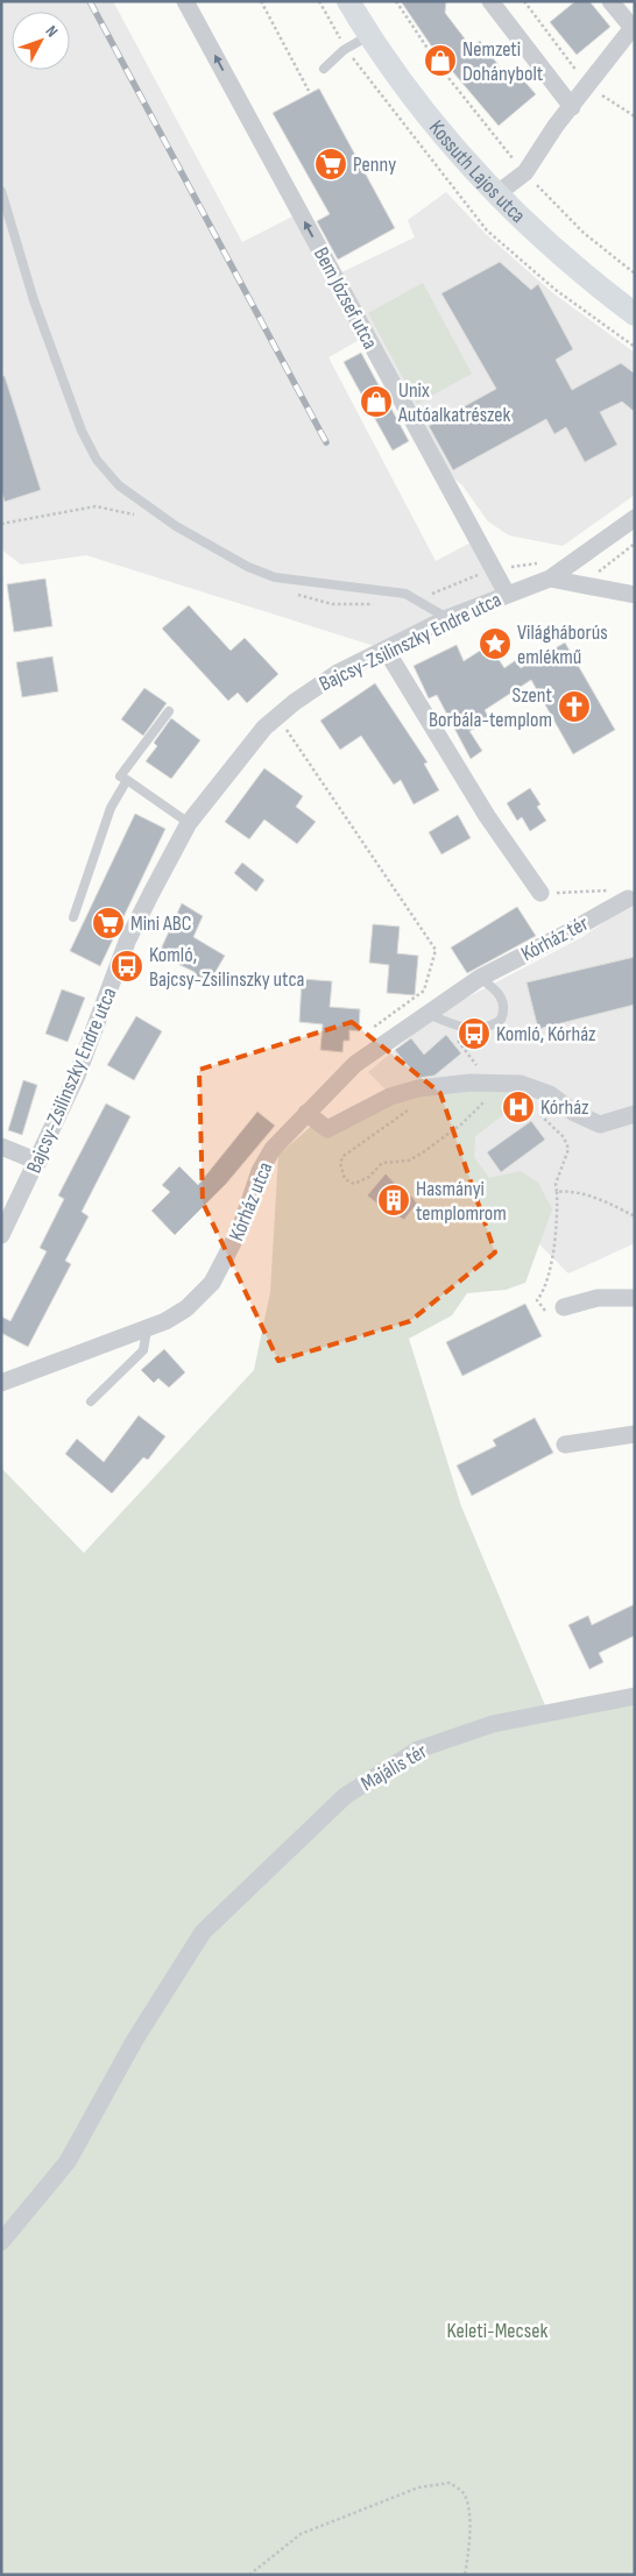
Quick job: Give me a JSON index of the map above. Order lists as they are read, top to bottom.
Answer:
{
  "streets": {
    "main road": ["Kossuth Lajos utca"],
    "street": [
      "Bem József utca",
      "Bajcsy-Zsilinszky Endre utca",
      "Kórház tér",
      "Kórház utca",
      "Majális tér"
    ]
  },
  "crossings": [
    ["Bem József utca", "Bajcsy-Zsilinszky Endre utca"],
    ["Kórház tér", "Kórház utca"]
  ],
  "one_way": ["Bem József utca"],
  "parks": ["Keleti-Mecsek"],
  "places": {
    "shop": ["Nemzeti Dohánybolt", "Unix Autóalkatrészek"],
    "supermarket": ["Penny", "Mini ABC"],
    "place": ["Világháborús emlékmű"],
    "church": ["Szent Borbála-templom"],
    "bus stop": ["Komló, Bajcsy-Zsilinszky utca", "Komló, Kórház"],
    "hospital": ["Kórház"],
    "building": ["Hasmányi templomrom"]
  },
  "north": "top right"
}
